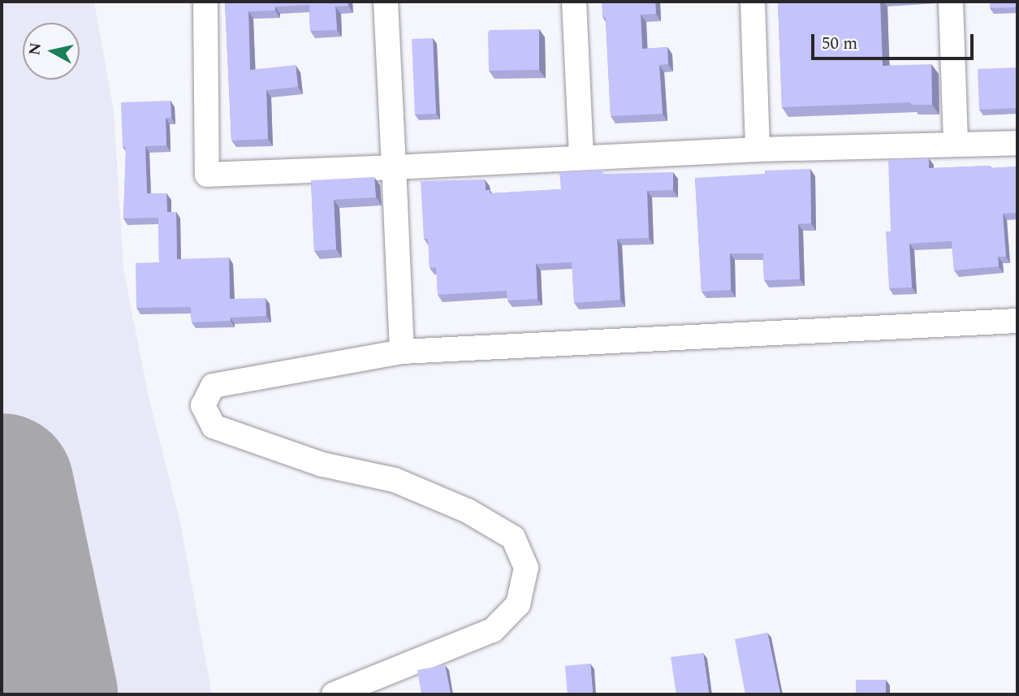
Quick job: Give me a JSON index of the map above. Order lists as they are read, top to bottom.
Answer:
{
  "scale_bar": "50 m",
  "north": "left"
}
